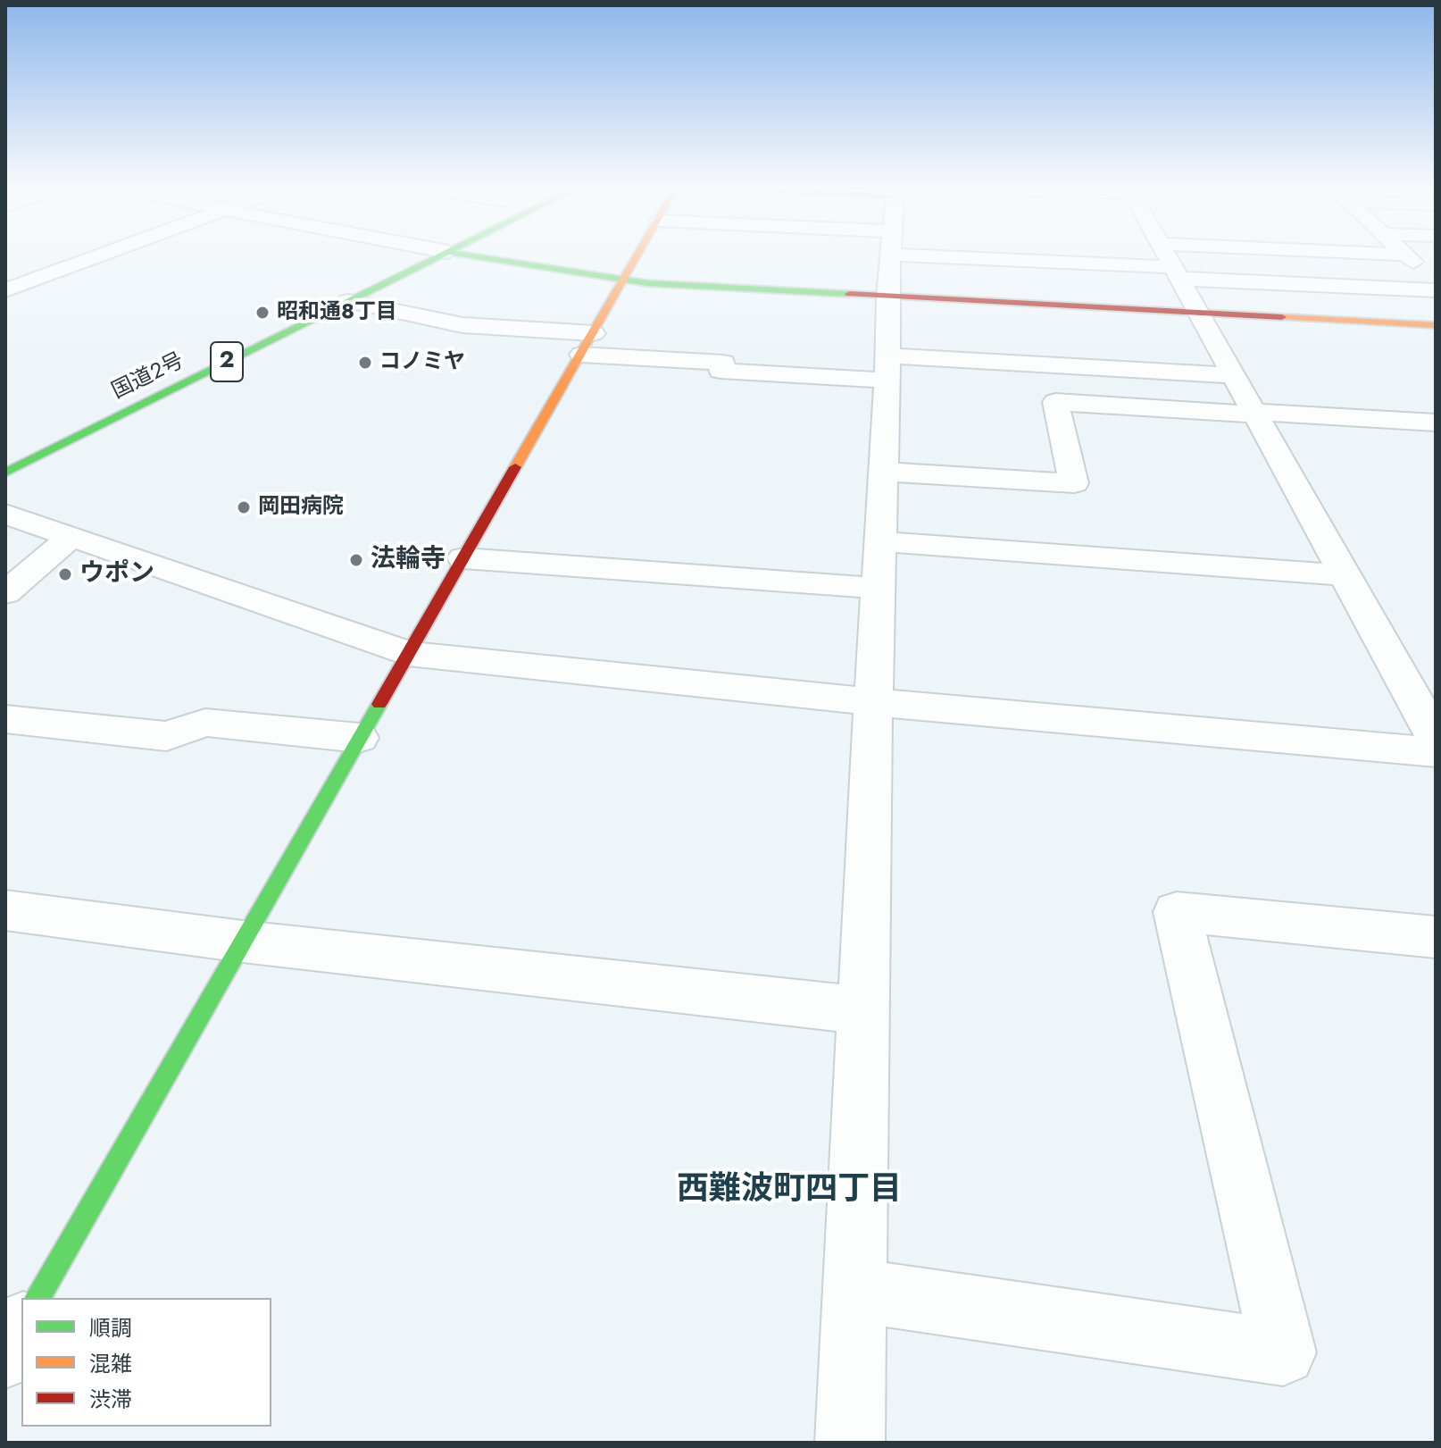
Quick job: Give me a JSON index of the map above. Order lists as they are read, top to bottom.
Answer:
{
  "streets": {
    "main road": ["2", "国道2号"]
  },
  "districts": ["西難波町四丁目"],
  "places": [
    "昭和通8丁目",
    "コノミヤ",
    "岡田病院",
    "法輪寺",
    "ウポン"
  ],
  "legend": ["順調", "混雑", "渋滞"]
}
